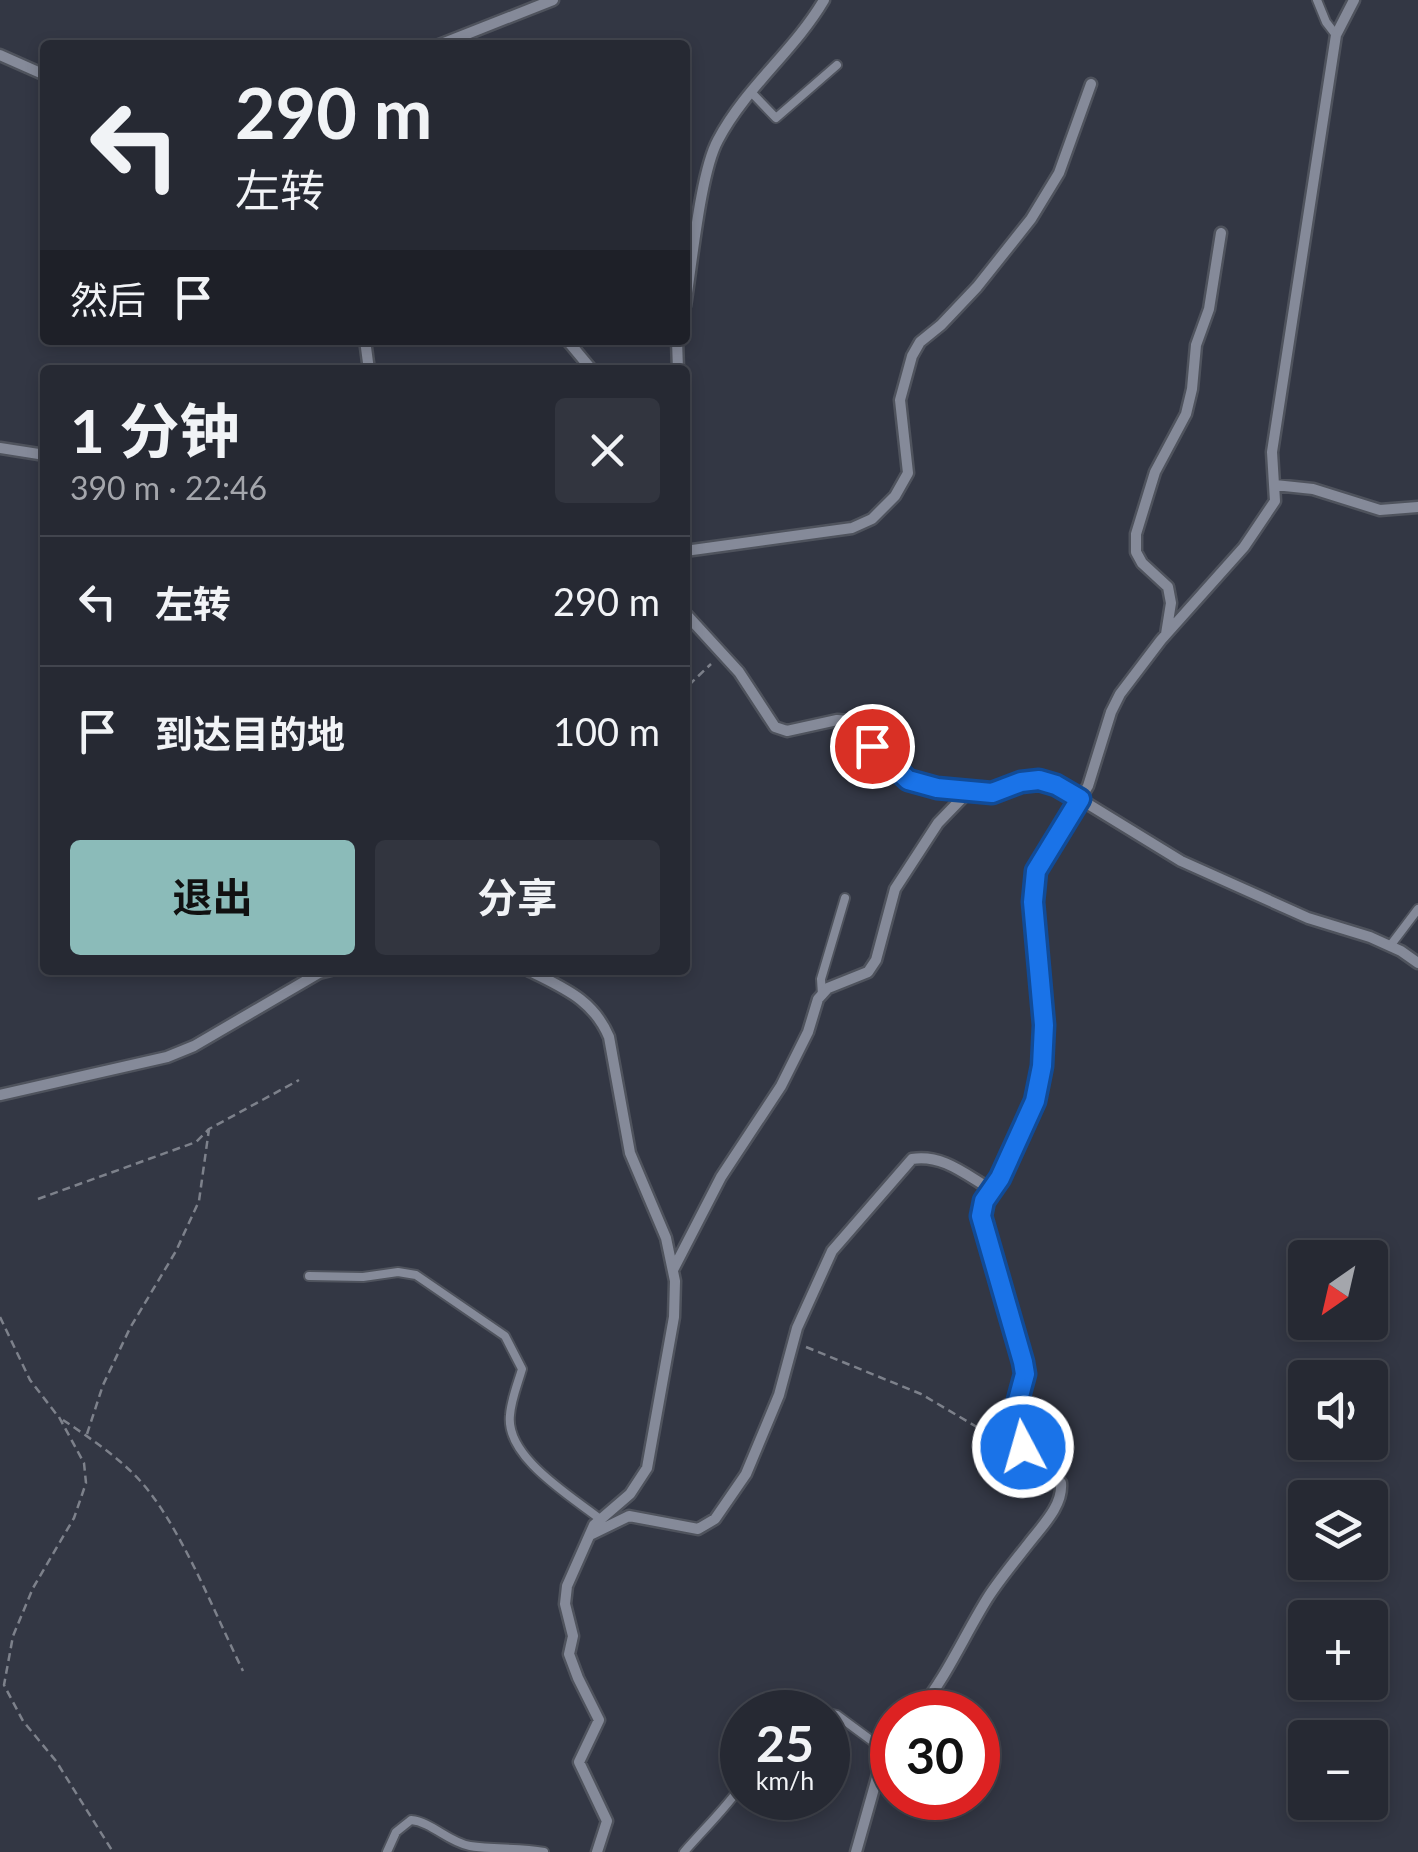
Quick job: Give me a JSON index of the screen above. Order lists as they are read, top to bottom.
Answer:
{
  "north": "bottom left",
  "page": {
    "turn": ["290 m", "左转"],
    "then": "然后",
    "heading": ["1 分钟", "390 m · 22:46"],
    "list": [
      {
        "name": "左转",
        "value": "290 m"
      },
      {
        "name": "到达目的地",
        "value": "100 m"
      }
    ],
    "buttons": ["退出", "分享"],
    "map_buttons": ["+", "−"],
    "speed": "25 km/h",
    "limit": "30"
  }
}
